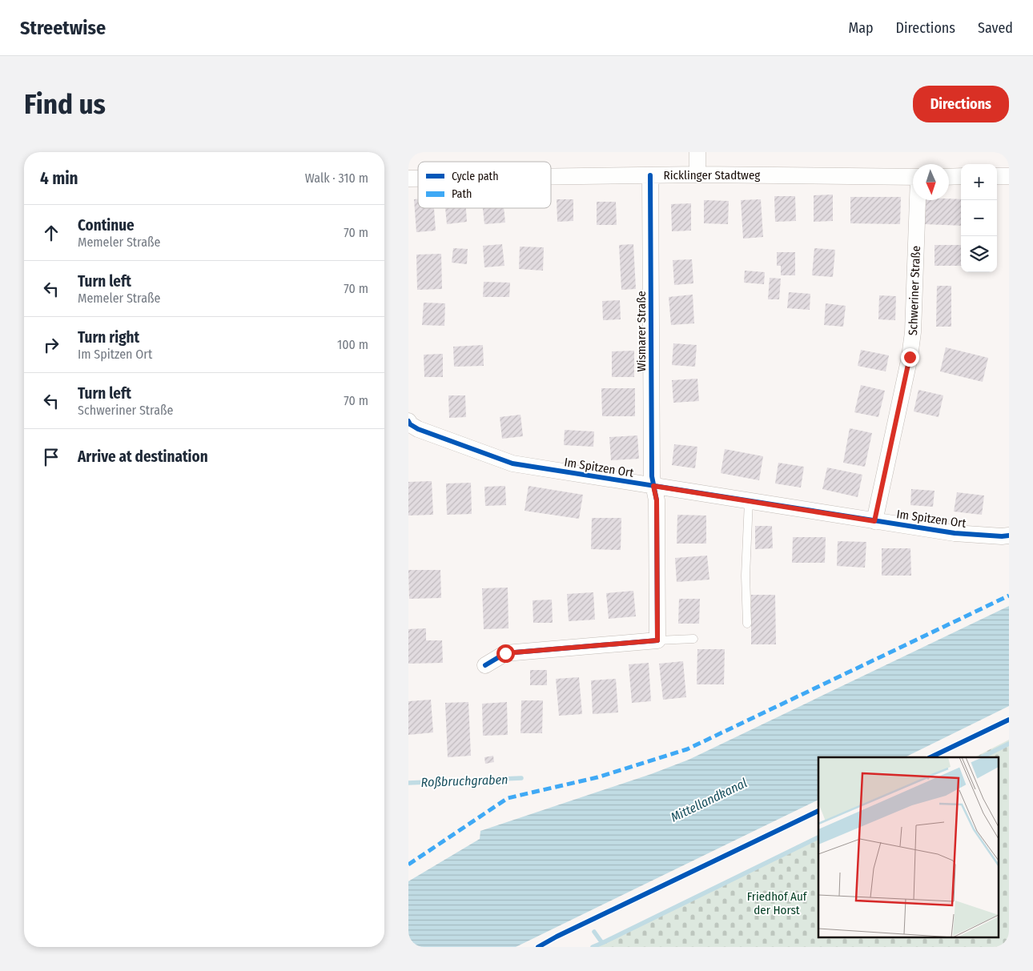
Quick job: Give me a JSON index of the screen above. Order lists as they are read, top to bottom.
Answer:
{
  "streets": {
    "street": [
      "Ricklinger Stadtweg",
      "Schweriner Straße",
      "Wismarer Straße",
      "Im Spitzen Ort"
    ]
  },
  "crossings": [
    ["Ricklinger Stadtweg", "Wismarer Straße"],
    ["Schweriner Straße", "Im Spitzen Ort"],
    ["Wismarer Straße", "Im Spitzen Ort"]
  ],
  "water": ["Roßbruchgraben", "Mittellandkanal"],
  "parks": ["Friedhof Auf der Horst"],
  "legend": ["Cycle path", "Path"],
  "north": "bottom",
  "page": {
    "header": "Streetwise",
    "nav": ["Map", "Directions", "Saved"],
    "buttons": "Directions",
    "title": "Find us",
    "heading": ["4 min", "Walk · 310 m"],
    "map_buttons": ["+", "−"],
    "list": [
      ["Continue", "Memeler Straße", "70 m"],
      ["Turn left", "Memeler Straße", "70 m"],
      ["Turn right", "Im Spitzen Ort", "100 m"],
      ["Turn left", "Schweriner Straße", "70 m"],
      "Arrive at destination"
    ]
  }
}
